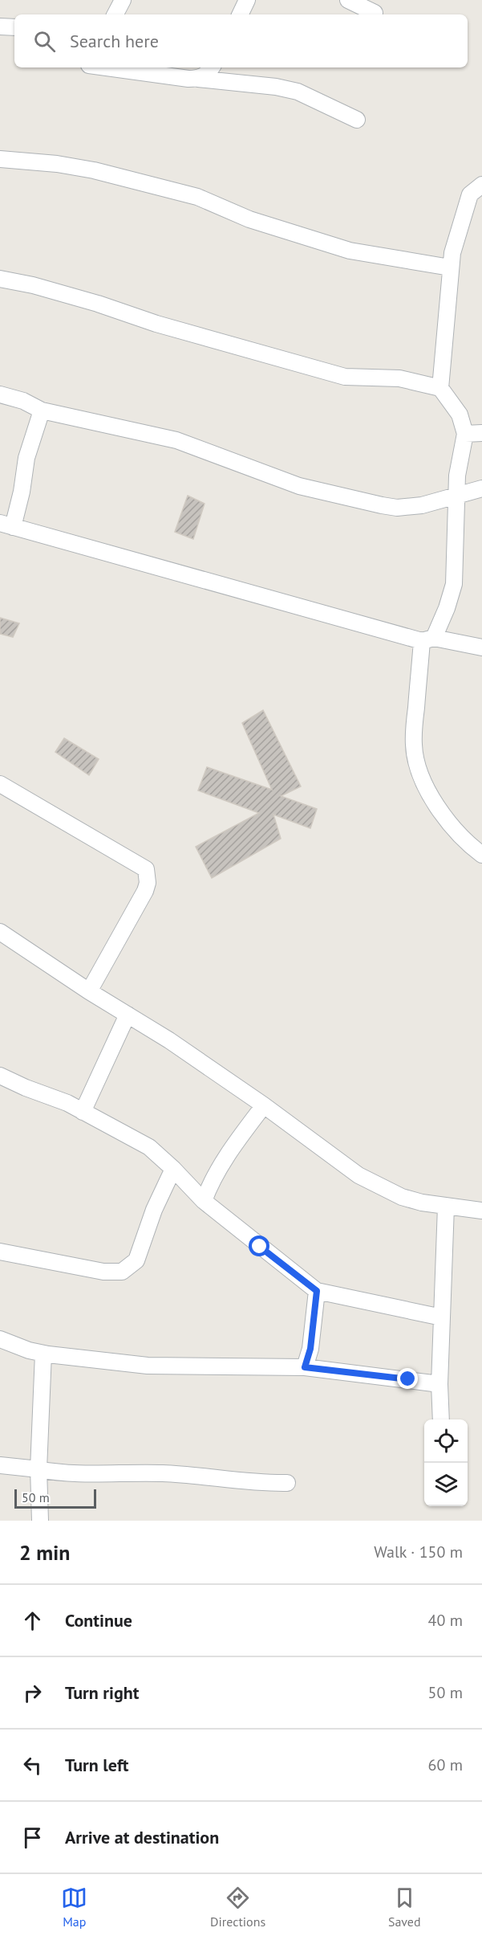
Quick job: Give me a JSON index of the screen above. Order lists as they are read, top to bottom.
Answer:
{
  "scale_bar": "50 m",
  "page": {
    "search": "Search here",
    "scale": "50 m",
    "heading": ["2 min", "Walk · 150 m"],
    "list": [
      ["Continue", "40 m"],
      ["Turn right", "50 m"],
      ["Turn left", "60 m"],
      "Arrive at destination"
    ],
    "nav": ["Map", "Directions", "Saved"]
  }
}
